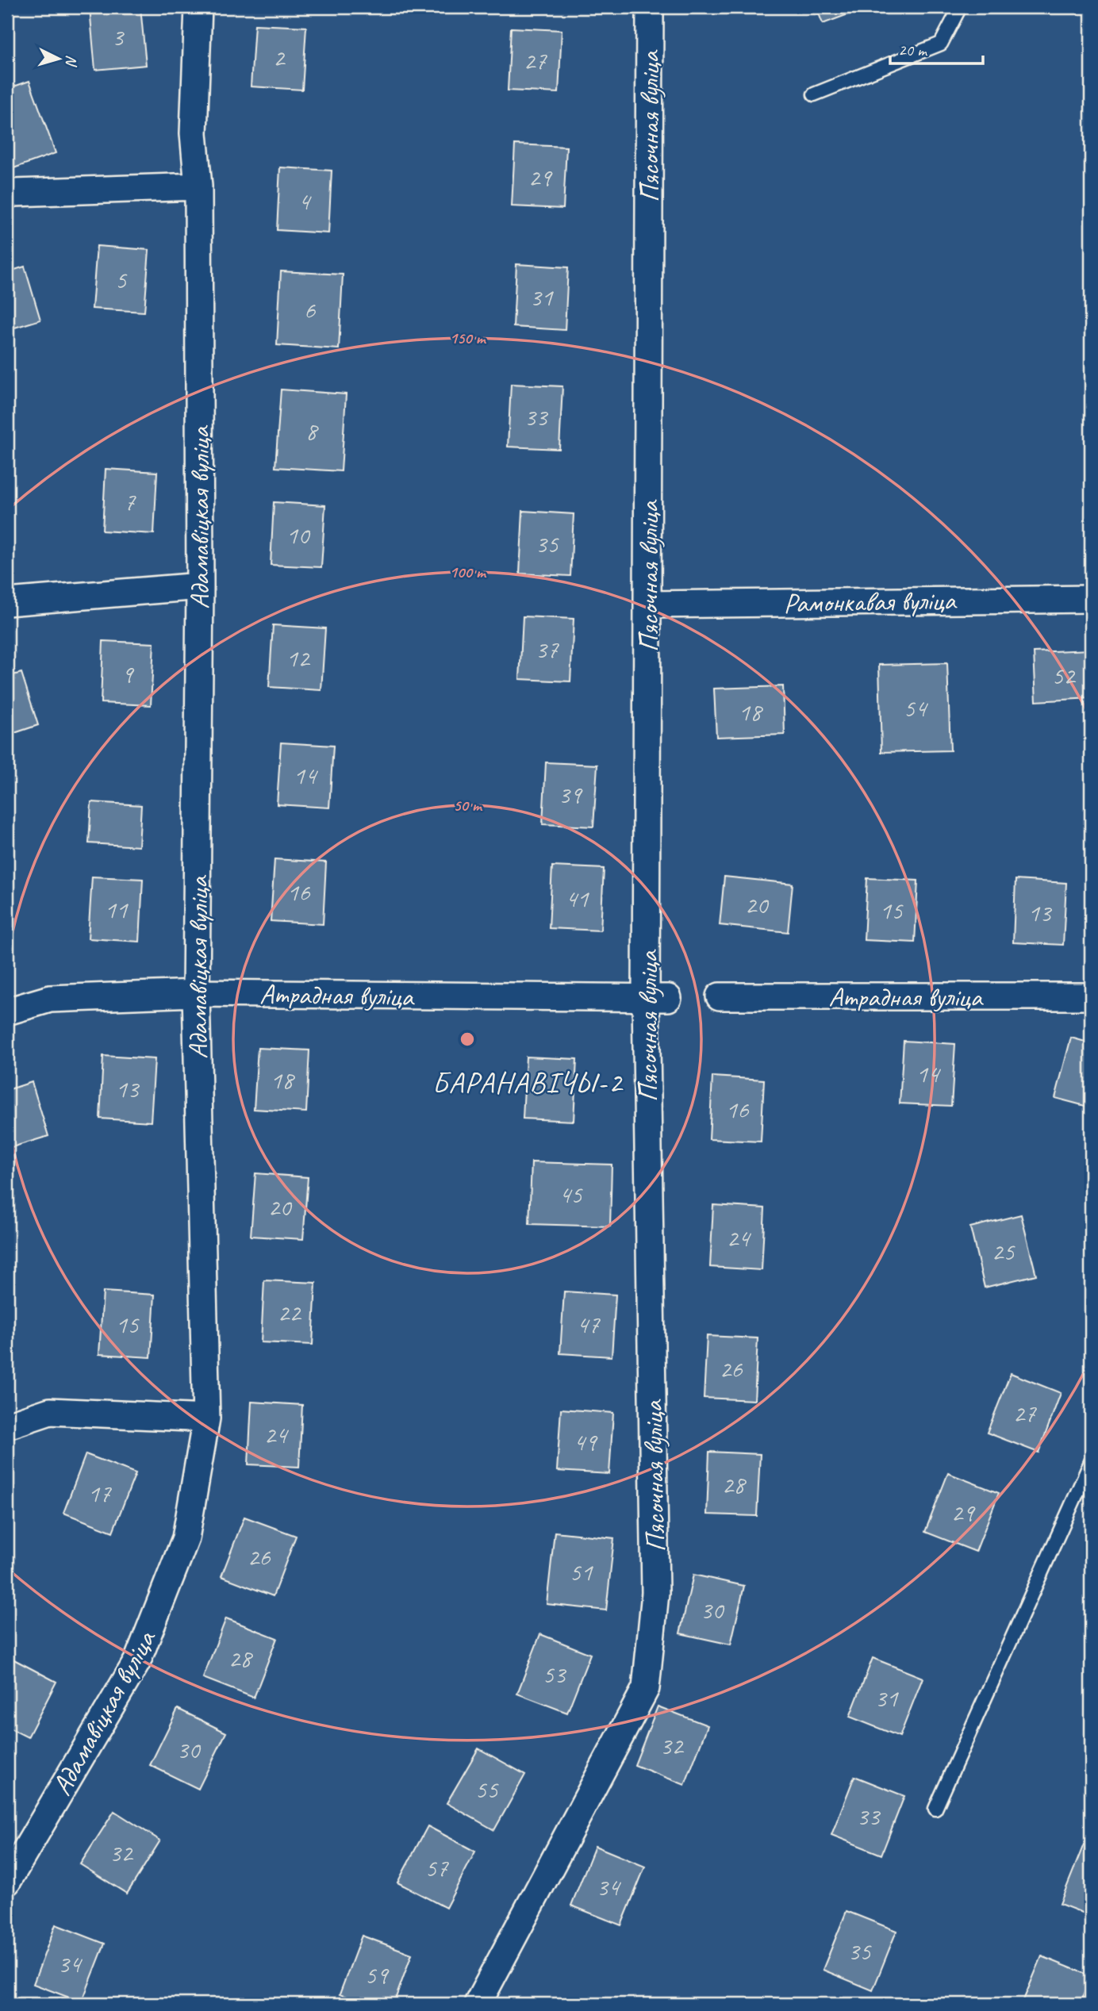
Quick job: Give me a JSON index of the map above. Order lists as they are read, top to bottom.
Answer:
{
  "streets": {
    "street": [
      "Пясочная вуліца",
      "Адамавіцкая вуліца",
      "Рамонкавая вуліца",
      "Атрадная вуліца"
    ]
  },
  "crossings": [
    ["Пясочная вуліца", "Рамонкавая вуліца"],
    ["Пясочная вуліца", "Атрадная вуліца"],
    ["Адамавіцкая вуліца", "Атрадная вуліца"]
  ],
  "districts": ["БАРАНАВІЧЫ-2"],
  "house_numbers": [
    "3",
    "2",
    "27",
    "29",
    "4",
    "5",
    "31",
    "6",
    "33",
    "8",
    "7",
    "10",
    "35",
    "37",
    "12",
    "9",
    "52",
    "54",
    "18",
    "14",
    "39",
    "16",
    "41",
    "20",
    "11",
    "15",
    "13",
    "14",
    "18",
    "13",
    "16",
    "45",
    "20",
    "24",
    "25",
    "22",
    "15",
    "47",
    "26",
    "27",
    "24",
    "49",
    "28",
    "17",
    "29",
    "26",
    "51",
    "30",
    "28",
    "53",
    "31",
    "32",
    "30",
    "55",
    "33",
    "32",
    "57",
    "34",
    "35",
    "34",
    "59"
  ],
  "scale_bar": "20 m",
  "north": "right",
  "rings": ["150 m", "100 m", "50 m"]
}
